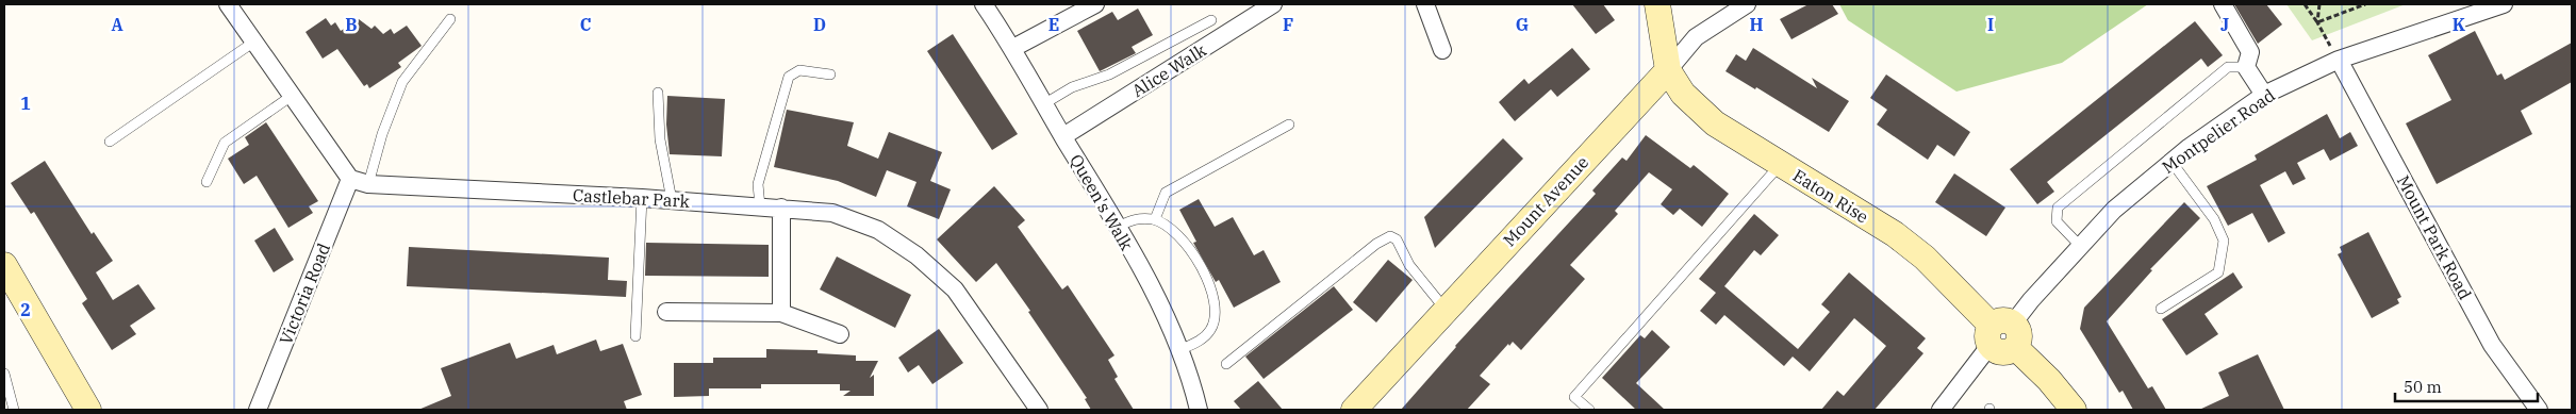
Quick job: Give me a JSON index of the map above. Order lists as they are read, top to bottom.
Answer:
{
  "streets": {
    "street": [
      "Alice Walk",
      "Montpelier Road",
      "Eaton Rise",
      "Castlebar Park",
      "Mount Avenue",
      "Queen's Walk",
      "Mount Park Road",
      "Victoria Road"
    ]
  },
  "crossings": [
    ["Alice Walk", "Queen's Walk"],
    ["Montpelier Road", "Eaton Rise"],
    ["Montpelier Road", "Mount Park Road"],
    ["Eaton Rise", "Mount Avenue"],
    ["Castlebar Park", "Victoria Road"]
  ],
  "scale_bar": "50 m",
  "grid": {
    "columns": [
      "A",
      "B",
      "C",
      "D",
      "E",
      "F",
      "G",
      "H",
      "I",
      "J",
      "K"
    ],
    "rows": ["1", "2"]
  }
}
